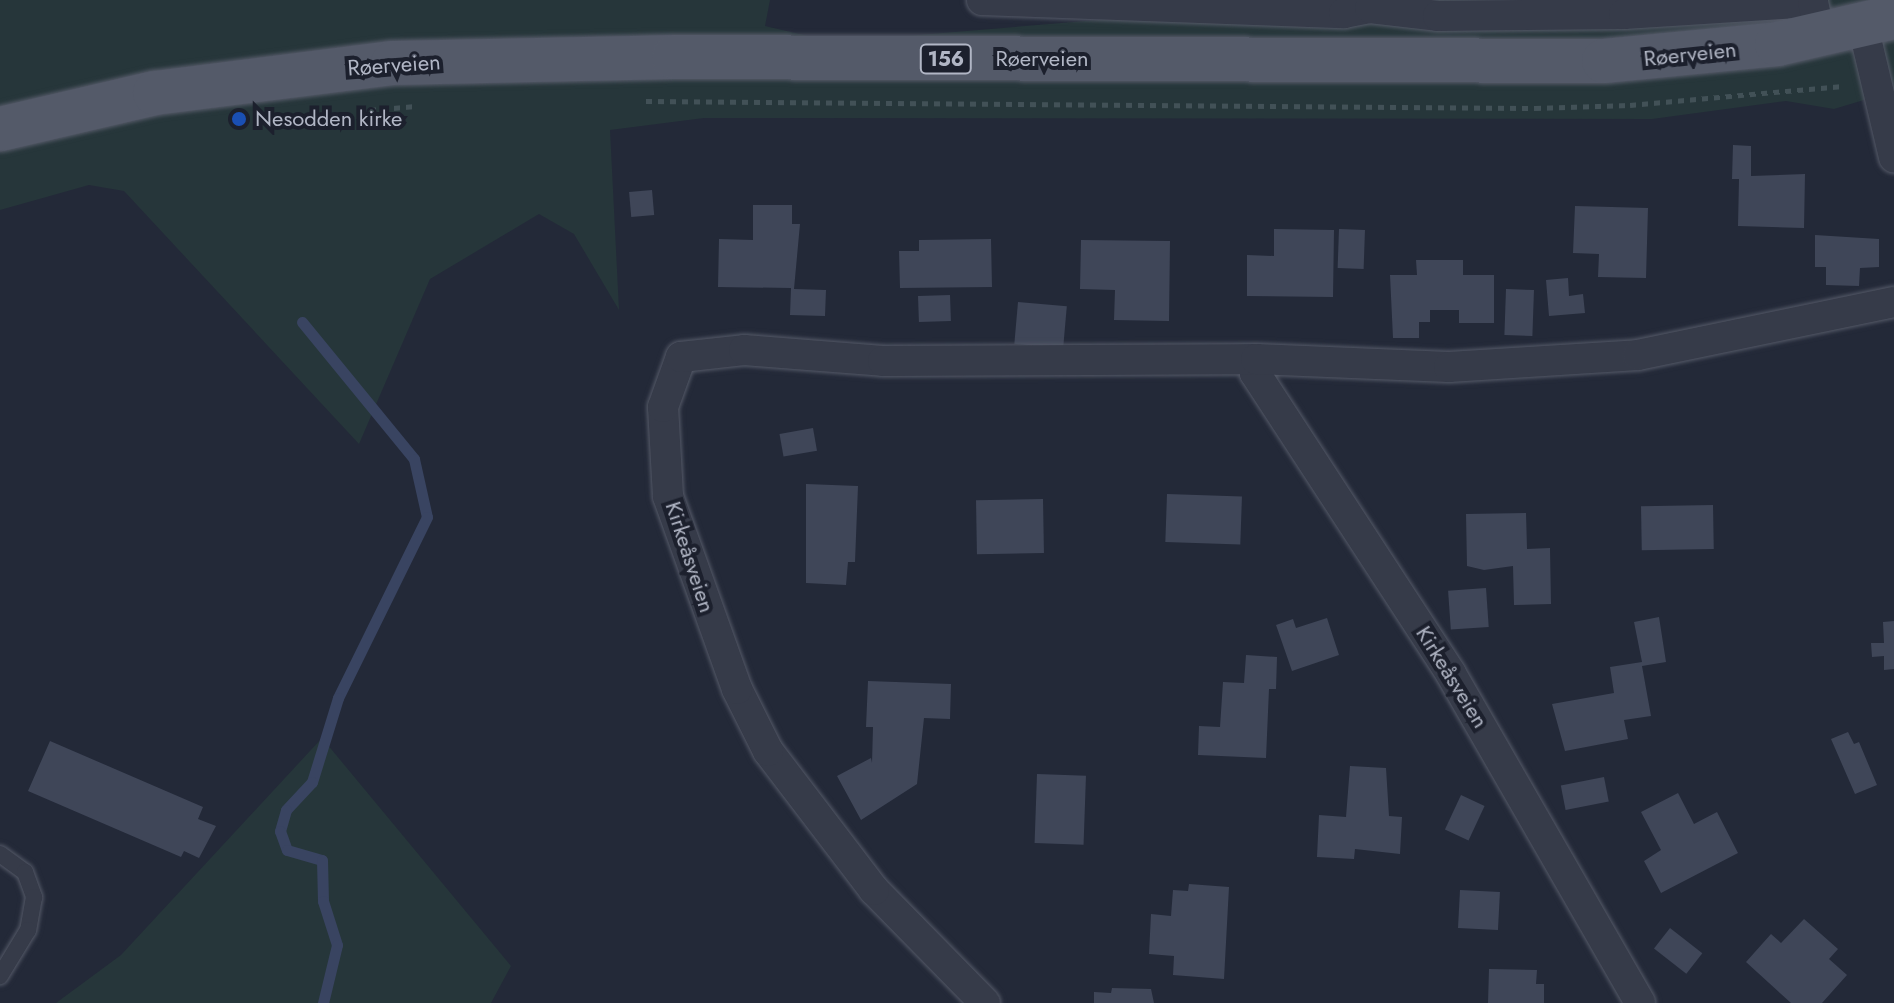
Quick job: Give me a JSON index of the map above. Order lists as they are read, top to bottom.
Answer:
{
  "streets": {
    "main road": ["Røerveien", "156"],
    "street": ["Kirkeåsveien"]
  },
  "places": ["Nesodden kirke"]
}
